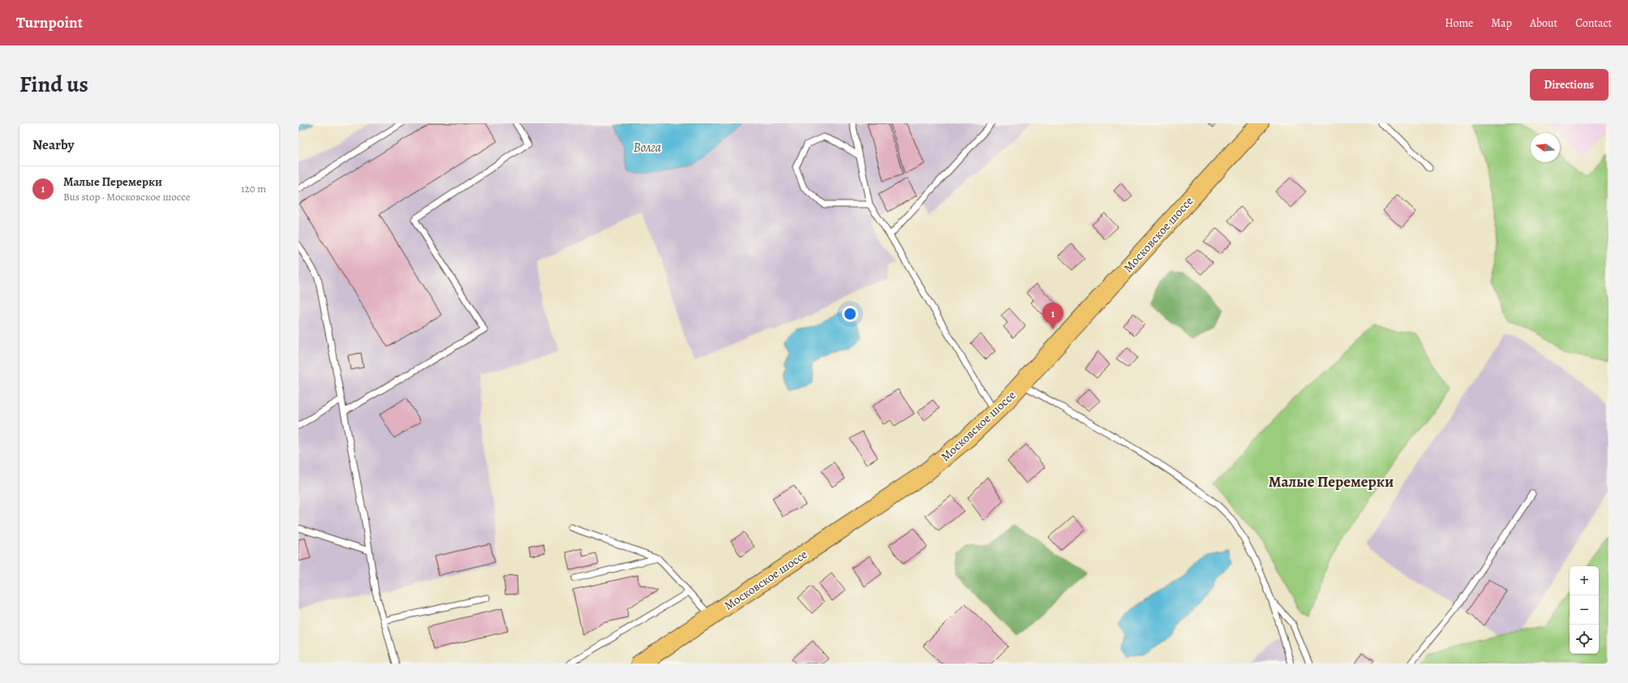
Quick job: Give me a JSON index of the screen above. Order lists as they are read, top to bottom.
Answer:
{
  "streets": {
    "main road": ["Московское шоссе"]
  },
  "districts": ["Малые Перемерки"],
  "water": ["Волга"],
  "north": "left",
  "page": {
    "header": "Turnpoint",
    "nav": [
      "Home",
      "Map",
      "About",
      "Contact"
    ],
    "title": "Find us",
    "buttons": "Directions",
    "heading": "Nearby",
    "list": [
      {
        "mark": "1",
        "name": "Малые Перемерки",
        "note": "Bus stop · Московское шоссе",
        "value": "120 m"
      }
    ],
    "pins": "1",
    "map_buttons": ["+", "−"]
  }
}
